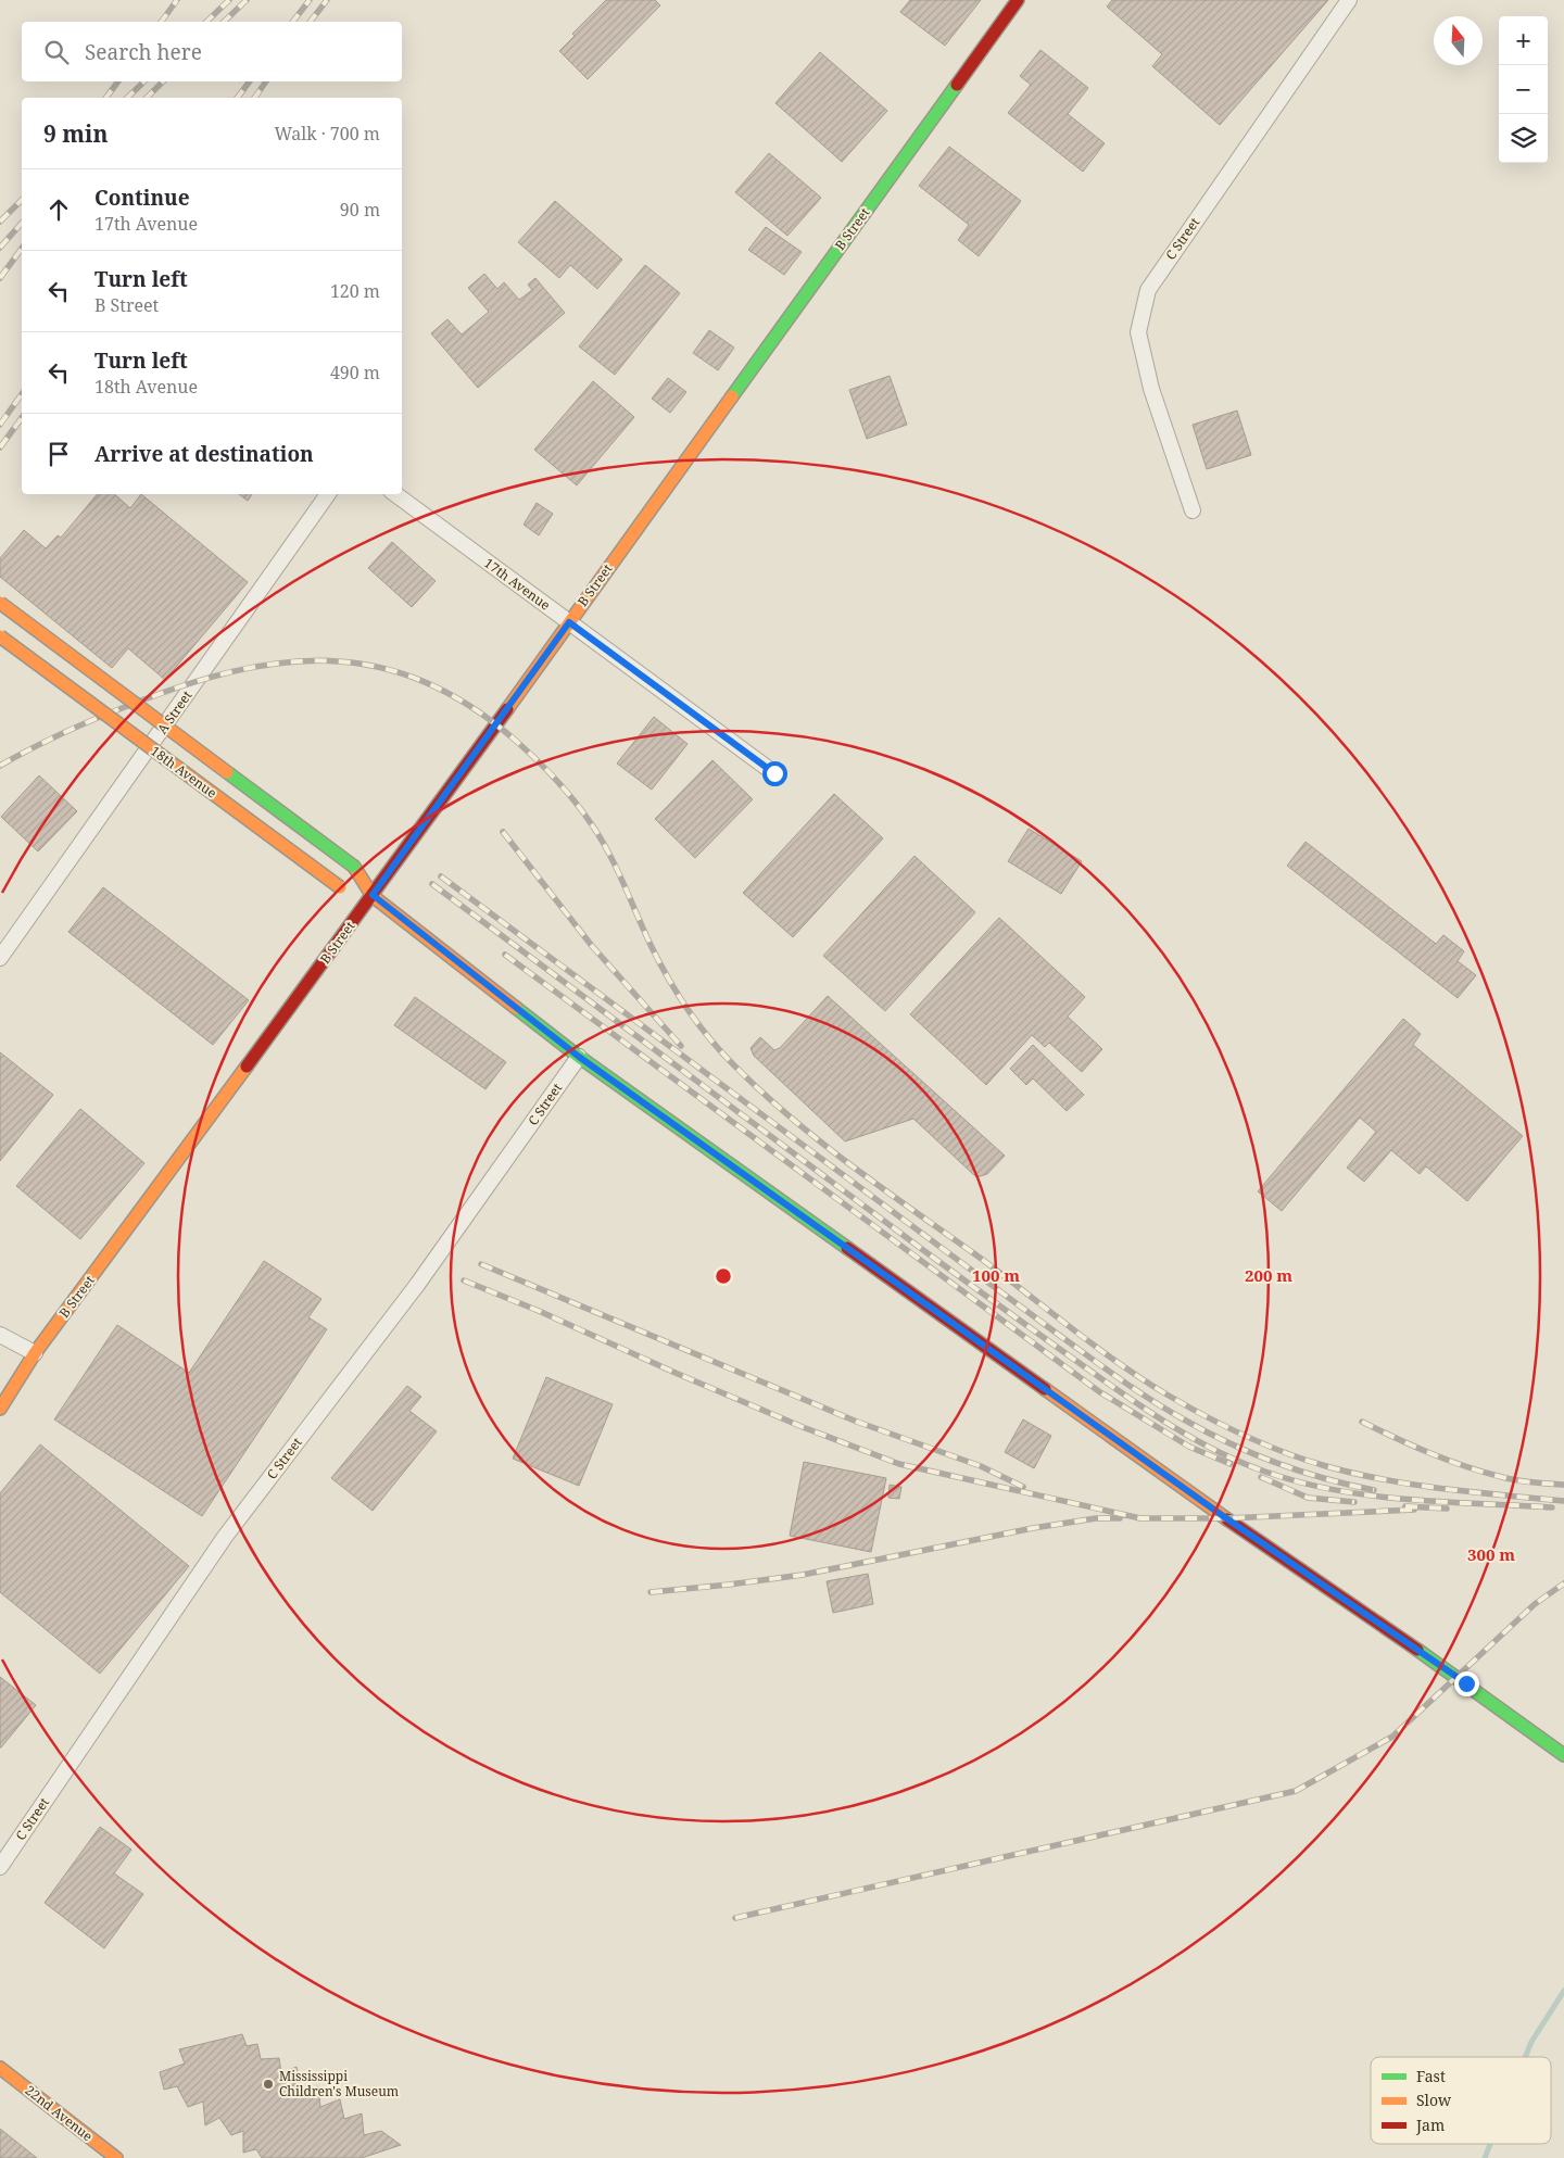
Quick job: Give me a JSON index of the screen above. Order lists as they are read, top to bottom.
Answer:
{
  "streets": {
    "street": [
      "B Street",
      "C Street",
      "17th Avenue",
      "A Street",
      "18th Avenue",
      "22nd Avenue"
    ]
  },
  "crossings": [
    ["B Street", "17th Avenue"],
    ["B Street", "18th Avenue"],
    ["C Street", "18th Avenue"]
  ],
  "places": ["Mississippi Children's Museum"],
  "legend": ["Fast", "Slow", "Jam"],
  "north": "top",
  "page": {
    "map_buttons": ["+", "−"],
    "search": "Search here",
    "heading": ["9 min", "Walk · 700 m"],
    "list": [
      ["Continue", "17th Avenue", "90 m"],
      ["Turn left", "B Street", "120 m"],
      ["Turn left", "18th Avenue", "490 m"],
      "Arrive at destination"
    ]
  },
  "rings": ["100 m", "200 m", "300 m"]
}
